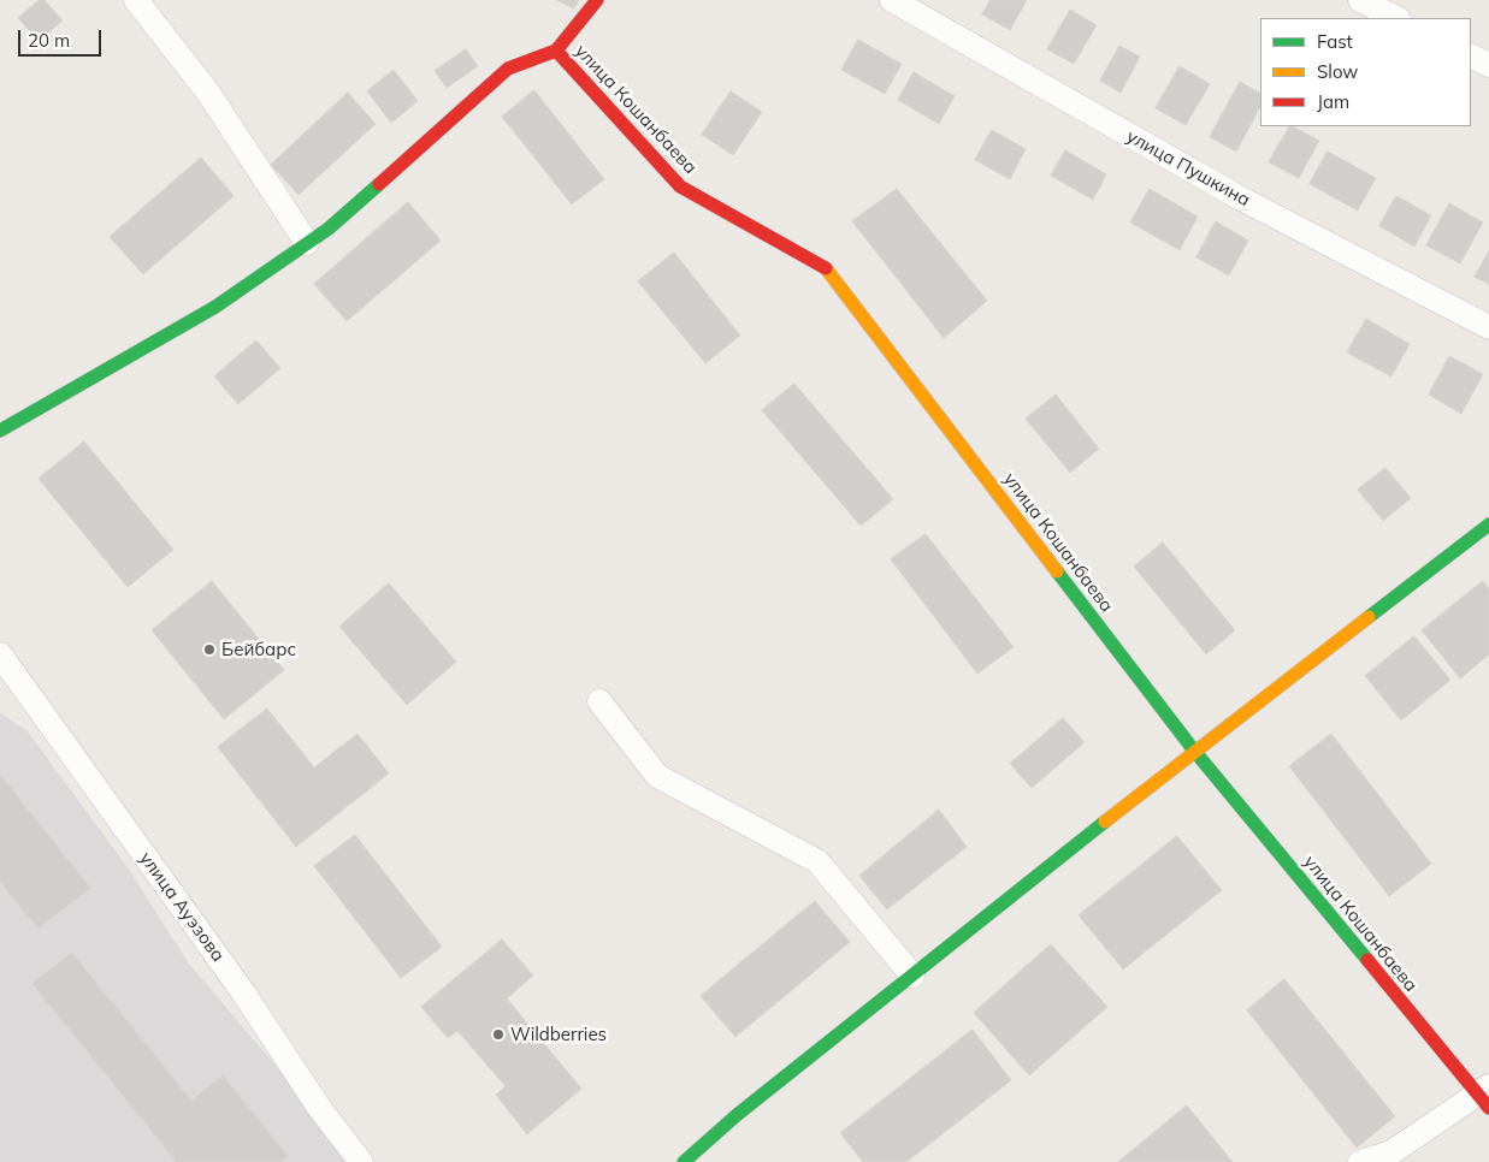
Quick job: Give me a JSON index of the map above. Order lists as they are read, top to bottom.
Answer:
{
  "streets": {
    "street": ["улица Кошанбаева", "улица Пушкина", "улица Ауэзова"]
  },
  "places": ["Бейбарс", "Wildberries"],
  "legend": ["Fast", "Slow", "Jam"],
  "scale_bar": "20 m"
}
